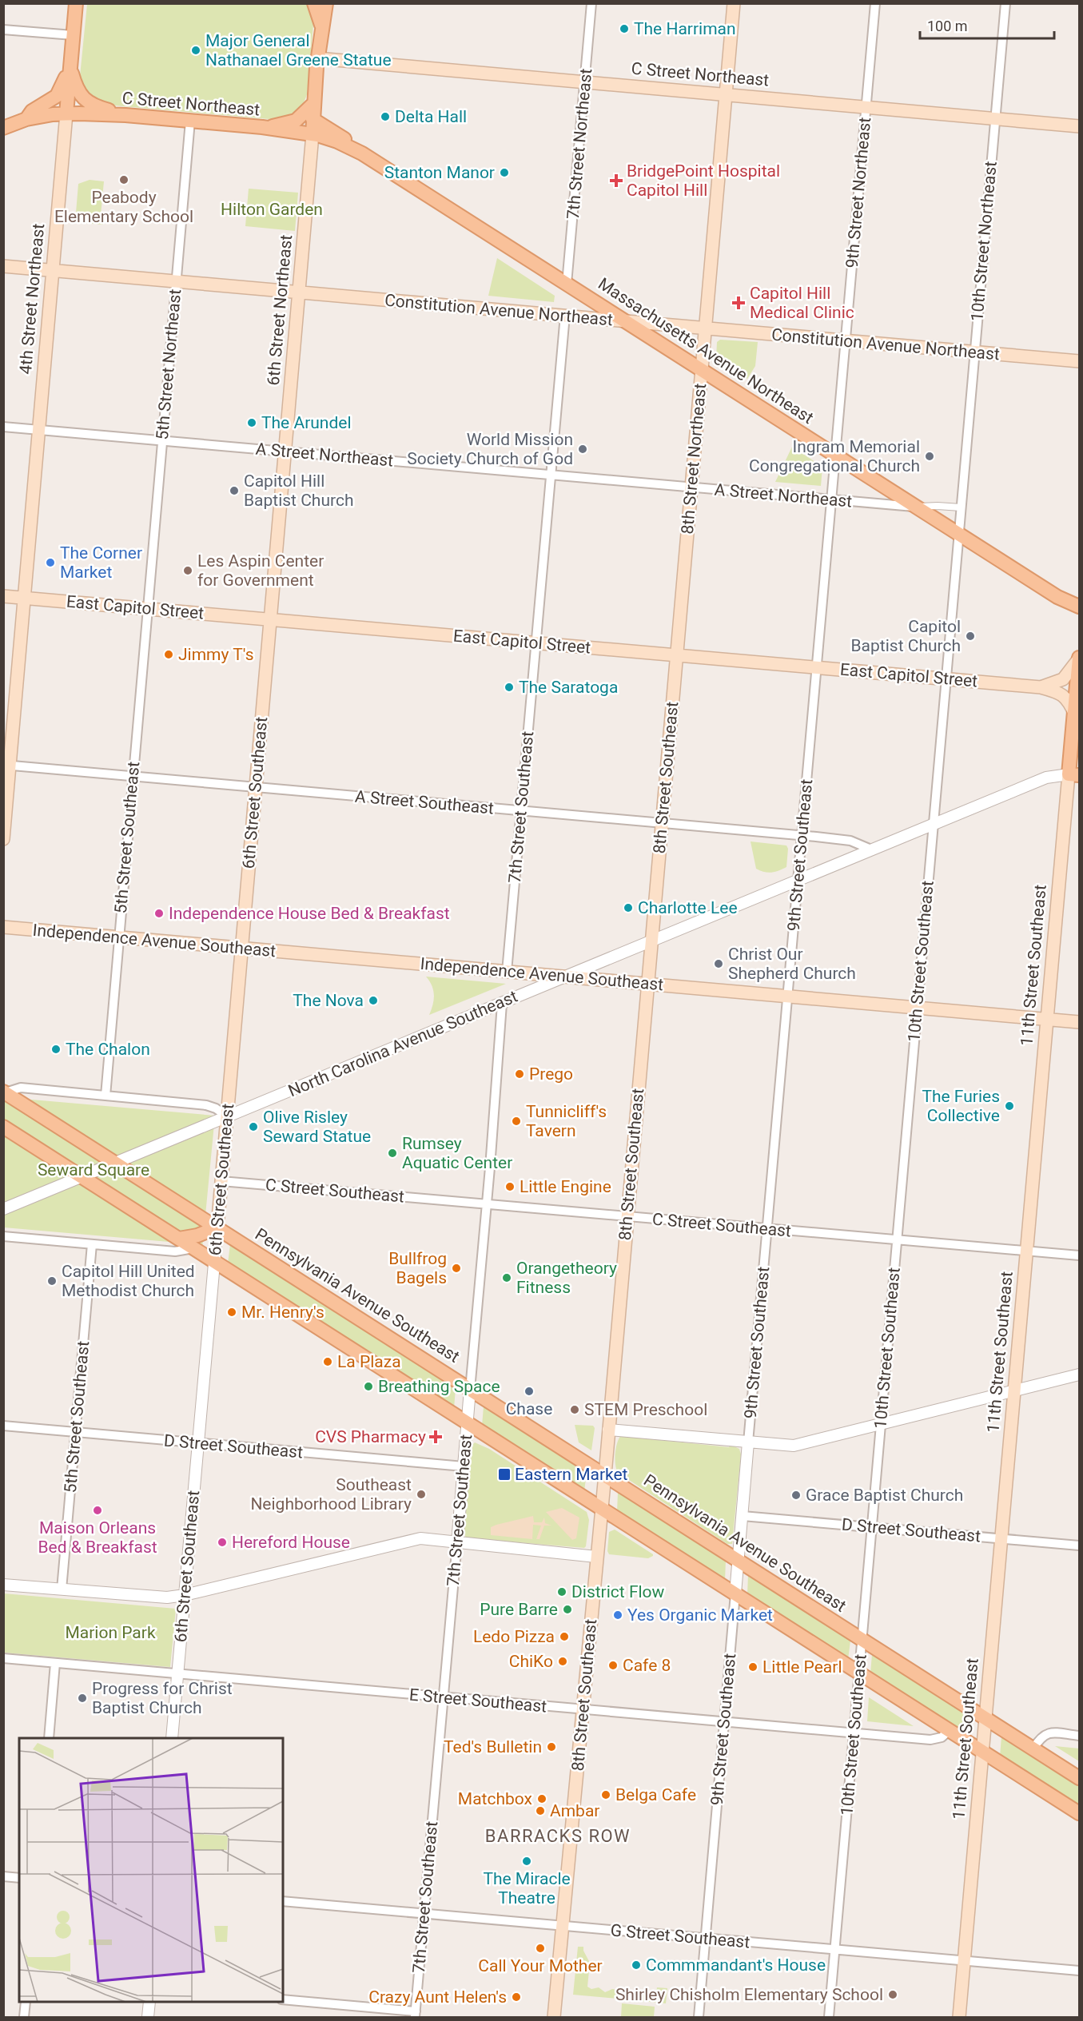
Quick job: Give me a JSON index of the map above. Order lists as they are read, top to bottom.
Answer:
{
  "streets": {
    "main road": [
      "C Street Northeast",
      "4th Street Northeast",
      "6th Street Northeast",
      "Constitution Avenue Northeast",
      "Massachusetts Avenue Northeast",
      "8th Street Northeast",
      "East Capitol Street",
      "8th Street Southeast",
      "6th Street Southeast",
      "Independence Avenue Southeast",
      "11th Street Southeast",
      "Pennsylvania Avenue Southeast"
    ],
    "street": [
      "7th Street Northeast",
      "9th Street Northeast",
      "10th Street Northeast",
      "5th Street Northeast",
      "A Street Northeast",
      "A Street Southeast",
      "7th Street Southeast",
      "5th Street Southeast",
      "9th Street Southeast",
      "10th Street Southeast",
      "North Carolina Avenue Southeast",
      "C Street Southeast",
      "D Street Southeast",
      "E Street Southeast",
      "G Street Southeast"
    ]
  },
  "crossings": [
    ["C Street Northeast", "7th Street Northeast"],
    ["C Street Northeast", "9th Street Northeast"],
    ["C Street Northeast", "10th Street Northeast"],
    ["C Street Northeast", "4th Street Northeast"],
    ["C Street Northeast", "6th Street Northeast"],
    ["C Street Northeast", "Massachusetts Avenue Northeast"],
    ["C Street Northeast", "5th Street Northeast"],
    ["C Street Northeast", "8th Street Northeast"],
    ["7th Street Northeast", "Massachusetts Avenue Northeast"],
    ["9th Street Northeast", "Constitution Avenue Northeast"],
    ["9th Street Northeast", "Massachusetts Avenue Northeast"],
    ["9th Street Northeast", "A Street Northeast"],
    ["9th Street Northeast", "East Capitol Street"],
    ["9th Street Northeast", "9th Street Southeast"],
    ["10th Street Northeast", "Constitution Avenue Northeast"],
    ["10th Street Northeast", "Massachusetts Avenue Northeast"],
    ["10th Street Northeast", "A Street Northeast"],
    ["10th Street Northeast", "East Capitol Street"],
    ["10th Street Northeast", "10th Street Southeast"],
    ["4th Street Northeast", "Constitution Avenue Northeast"],
    ["4th Street Northeast", "A Street Northeast"],
    ["4th Street Northeast", "East Capitol Street"],
    ["4th Street Northeast", "A Street Southeast"],
    ["6th Street Northeast", "Constitution Avenue Northeast"],
    ["6th Street Northeast", "Massachusetts Avenue Northeast"],
    ["6th Street Northeast", "A Street Northeast"],
    ["6th Street Northeast", "East Capitol Street"],
    ["6th Street Northeast", "6th Street Southeast"],
    ["Constitution Avenue Northeast", "Massachusetts Avenue Northeast"],
    ["Constitution Avenue Northeast", "5th Street Northeast"],
    ["Constitution Avenue Northeast", "8th Street Northeast"],
    ["Massachusetts Avenue Northeast", "A Street Northeast"],
    ["Massachusetts Avenue Northeast", "8th Street Northeast"],
    ["5th Street Northeast", "A Street Northeast"],
    ["5th Street Northeast", "East Capitol Street"],
    ["5th Street Northeast", "5th Street Southeast"],
    ["A Street Northeast", "8th Street Northeast"],
    ["8th Street Northeast", "East Capitol Street"],
    ["8th Street Northeast", "8th Street Southeast"],
    ["East Capitol Street", "8th Street Southeast"],
    ["East Capitol Street", "6th Street Southeast"],
    ["East Capitol Street", "7th Street Southeast"],
    ["East Capitol Street", "5th Street Southeast"],
    ["East Capitol Street", "9th Street Southeast"],
    ["East Capitol Street", "10th Street Southeast"],
    ["8th Street Southeast", "A Street Southeast"],
    ["8th Street Southeast", "Independence Avenue Southeast"],
    ["8th Street Southeast", "North Carolina Avenue Southeast"],
    ["8th Street Southeast", "C Street Southeast"],
    ["8th Street Southeast", "Pennsylvania Avenue Southeast"],
    ["8th Street Southeast", "E Street Southeast"],
    ["8th Street Southeast", "G Street Southeast"],
    ["6th Street Southeast", "A Street Southeast"],
    ["6th Street Southeast", "Independence Avenue Southeast"],
    ["6th Street Southeast", "North Carolina Avenue Southeast"],
    ["6th Street Southeast", "C Street Southeast"],
    ["6th Street Southeast", "Pennsylvania Avenue Southeast"],
    ["6th Street Southeast", "D Street Southeast"],
    ["6th Street Southeast", "E Street Southeast"],
    ["A Street Southeast", "7th Street Southeast"],
    ["A Street Southeast", "5th Street Southeast"],
    ["A Street Southeast", "9th Street Southeast"],
    ["A Street Southeast", "North Carolina Avenue Southeast"],
    ["7th Street Southeast", "Independence Avenue Southeast"],
    ["7th Street Southeast", "North Carolina Avenue Southeast"],
    ["7th Street Southeast", "C Street Southeast"],
    ["7th Street Southeast", "Pennsylvania Avenue Southeast"],
    ["7th Street Southeast", "D Street Southeast"],
    ["7th Street Southeast", "E Street Southeast"],
    ["7th Street Southeast", "G Street Southeast"],
    ["5th Street Southeast", "Independence Avenue Southeast"],
    ["5th Street Southeast", "D Street Southeast"],
    ["9th Street Southeast", "Independence Avenue Southeast"],
    ["9th Street Southeast", "North Carolina Avenue Southeast"],
    ["9th Street Southeast", "C Street Southeast"],
    ["9th Street Southeast", "Pennsylvania Avenue Southeast"],
    ["9th Street Southeast", "D Street Southeast"],
    ["9th Street Southeast", "E Street Southeast"],
    ["9th Street Southeast", "G Street Southeast"],
    ["Independence Avenue Southeast", "10th Street Southeast"],
    ["Independence Avenue Southeast", "11th Street Southeast"],
    ["Independence Avenue Southeast", "North Carolina Avenue Southeast"],
    ["10th Street Southeast", "North Carolina Avenue Southeast"],
    ["10th Street Southeast", "C Street Southeast"],
    ["10th Street Southeast", "Pennsylvania Avenue Southeast"],
    ["10th Street Southeast", "D Street Southeast"],
    ["10th Street Southeast", "E Street Southeast"],
    ["10th Street Southeast", "G Street Southeast"],
    ["11th Street Southeast", "North Carolina Avenue Southeast"],
    ["11th Street Southeast", "C Street Southeast"],
    ["11th Street Southeast", "Pennsylvania Avenue Southeast"],
    ["11th Street Southeast", "D Street Southeast"],
    ["11th Street Southeast", "G Street Southeast"],
    ["North Carolina Avenue Southeast", "Pennsylvania Avenue Southeast"]
  ],
  "districts": ["BARRACKS ROW"],
  "parks": ["Hilton Garden", "Seward Square", "Marion Park"],
  "places": {
    "other": [
      "The Harriman",
      "Major General Nathanael Greene Statue",
      "Delta Hall",
      "Stanton Manor",
      "Peabody Elementary School",
      "The Arundel",
      "World Mission Society Church of God",
      "Ingram Memorial Congregational Church",
      "Capitol Hill Baptist Church",
      "The Corner Market",
      "Les Aspin Center for Government",
      "Capitol Baptist Church",
      "Jimmy T's",
      "The Saratoga",
      "Charlotte Lee",
      "Independence House Bed & Breakfast",
      "Christ Our Shepherd Church",
      "The Nova",
      "The Chalon",
      "Prego",
      "The Furies Collective",
      "Tunnicliff's Tavern",
      "Olive Risley Seward Statue",
      "Rumsey Aquatic Center",
      "Little Engine",
      "Bullfrog Bagels",
      "Orangetheory Fitness",
      "Capitol Hill United Methodist Church",
      "Mr. Henry's",
      "La Plaza",
      "Breathing Space",
      "Chase",
      "STEM Preschool",
      "Southeast Neighborhood Library",
      "Grace Baptist Church",
      "Maison Orleans Bed & Breakfast",
      "Hereford House",
      "District Flow",
      "Pure Barre",
      "Yes Organic Market",
      "Ledo Pizza",
      "ChiKo",
      "Cafe 8",
      "Little Pearl",
      "Progress for Christ Baptist Church",
      "Ted's Bulletin",
      "Belga Cafe",
      "Matchbox",
      "Ambar",
      "The Miracle Theatre",
      "Call Your Mother",
      "Commmandant's House",
      "Shirley Chisholm Elementary School",
      "Crazy Aunt Helen's"
    ],
    "health": ["BridgePoint Hospital Capitol Hill", "Capitol Hill Medical Clinic", "CVS Pharmacy"],
    "transit": ["Eastern Market"]
  },
  "scale_bar": "100 m"
}
